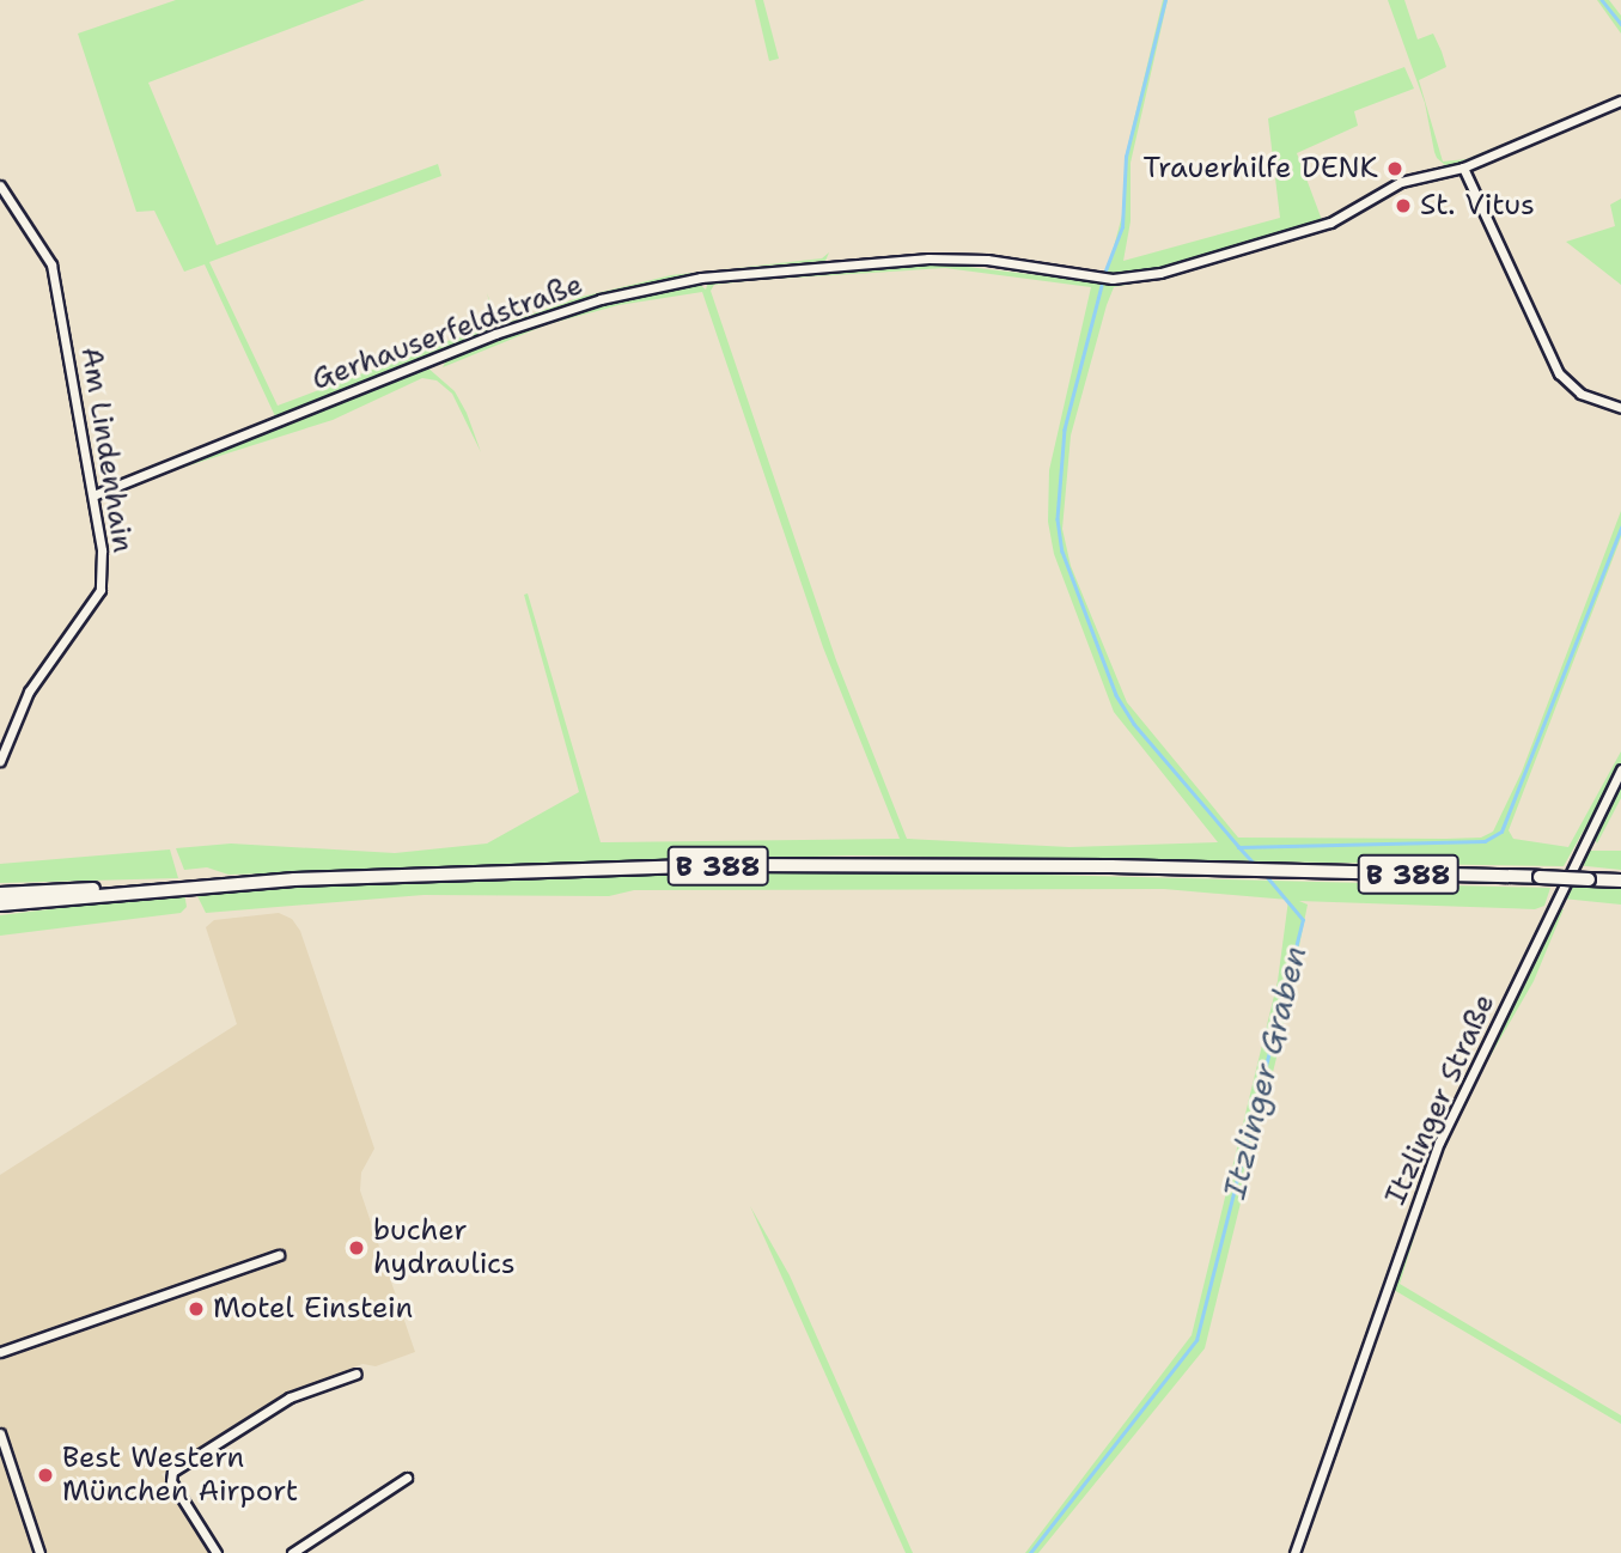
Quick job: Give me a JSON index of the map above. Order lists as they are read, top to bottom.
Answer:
{
  "streets": {
    "main road": ["B 388"],
    "street": ["Gerhauserfeldstraße", "Am Lindenhain", "Itzlinger Straße"]
  },
  "crossings": [
    ["Gerhauserfeldstraße", "Am Lindenhain"]
  ],
  "water": ["Itzlinger Graben"],
  "places": [
    "Trauerhilfe DENK",
    "St. Vitus",
    "bucher hydraulics",
    "Motel Einstein",
    "Best Western München Airport"
  ]
}
